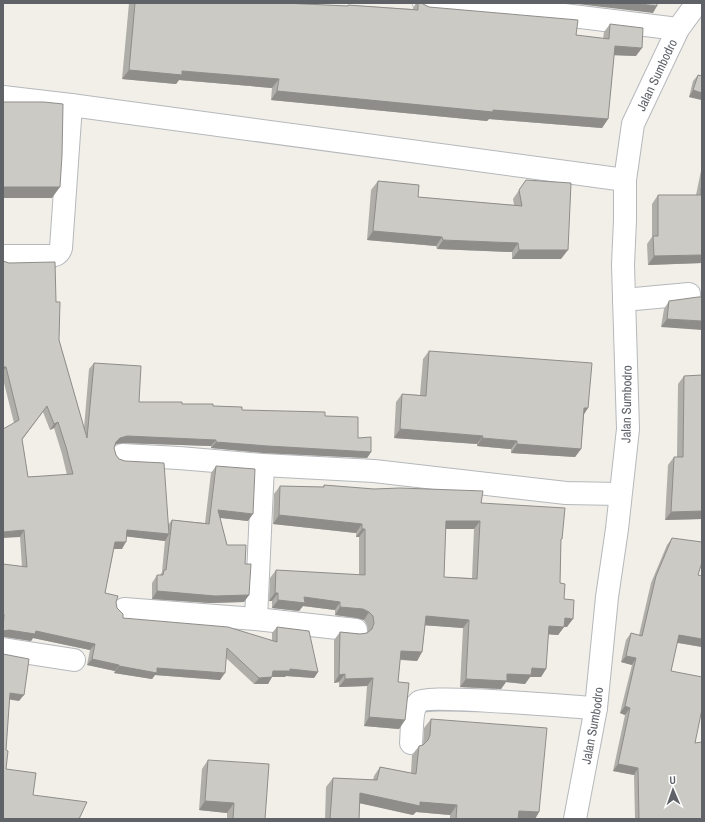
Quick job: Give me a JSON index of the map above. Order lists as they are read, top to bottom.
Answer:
{
  "streets": {
    "street": ["Jalan Sumbodro"]
  },
  "north": "top"
}
